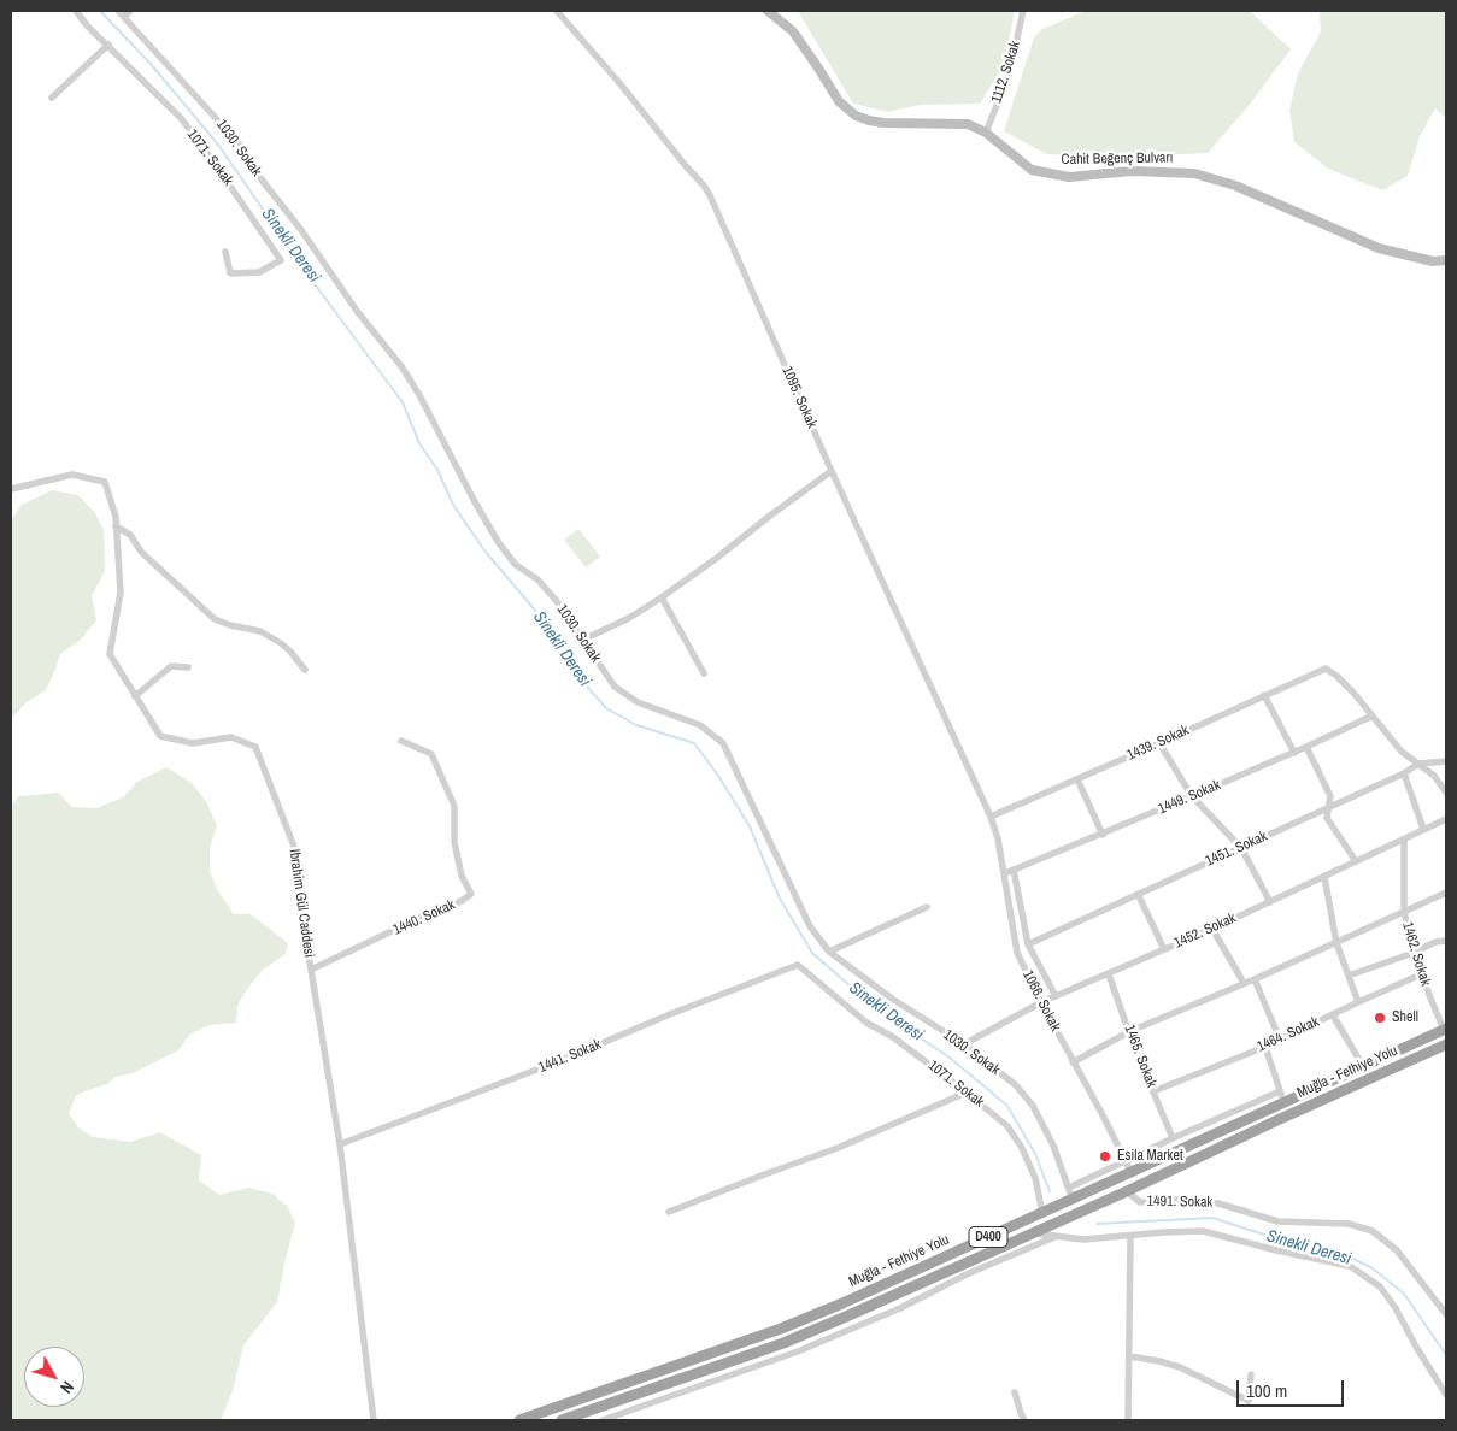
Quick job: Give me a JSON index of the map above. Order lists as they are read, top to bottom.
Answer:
{
  "streets": {
    "highway": ["Muğla - Fethiye Yolu", "D400"],
    "main road": ["Cahit Beğenç Bulvarı"],
    "street": [
      "1112. Sokak",
      "1030. Sokak",
      "1071. Sokak",
      "1095. Sokak",
      "1439. Sokak",
      "1449. Sokak",
      "1451. Sokak",
      "Ibrahim Gül Caddesi",
      "1440. Sokak",
      "1452. Sokak",
      "1462. Sokak",
      "1066. Sokak",
      "1464. Sokak",
      "1441. Sokak",
      "1465. Sokak",
      "1491. Sokak"
    ]
  },
  "crossings": [
    ["1112. Sokak", "Cahit Beğenç Bulvarı"],
    ["1030. Sokak", "1452. Sokak"],
    ["1030. Sokak", "Muğla - Fethiye Yolu"],
    ["1071. Sokak", "1441. Sokak"],
    ["1071. Sokak", "Muğla - Fethiye Yolu"],
    ["1095. Sokak", "1439. Sokak"],
    ["1095. Sokak", "1066. Sokak"],
    ["1439. Sokak", "1449. Sokak"],
    ["1439. Sokak", "1066. Sokak"],
    ["1449. Sokak", "1066. Sokak"],
    ["Ibrahim Gül Caddesi", "1440. Sokak"],
    ["Ibrahim Gül Caddesi", "1441. Sokak"],
    ["1452. Sokak", "1462. Sokak"],
    ["1452. Sokak", "1066. Sokak"],
    ["1452. Sokak", "1465. Sokak"],
    ["1462. Sokak", "1464. Sokak"],
    ["1462. Sokak", "Muğla - Fethiye Yolu"],
    ["1066. Sokak", "Muğla - Fethiye Yolu"],
    ["1464. Sokak", "1465. Sokak"],
    ["Muğla - Fethiye Yolu", "1491. Sokak"]
  ],
  "water": ["Sinekli Deresi"],
  "places": ["Shell", "Esila Market"],
  "scale_bar": "100 m",
  "north": "bottom right"
}
